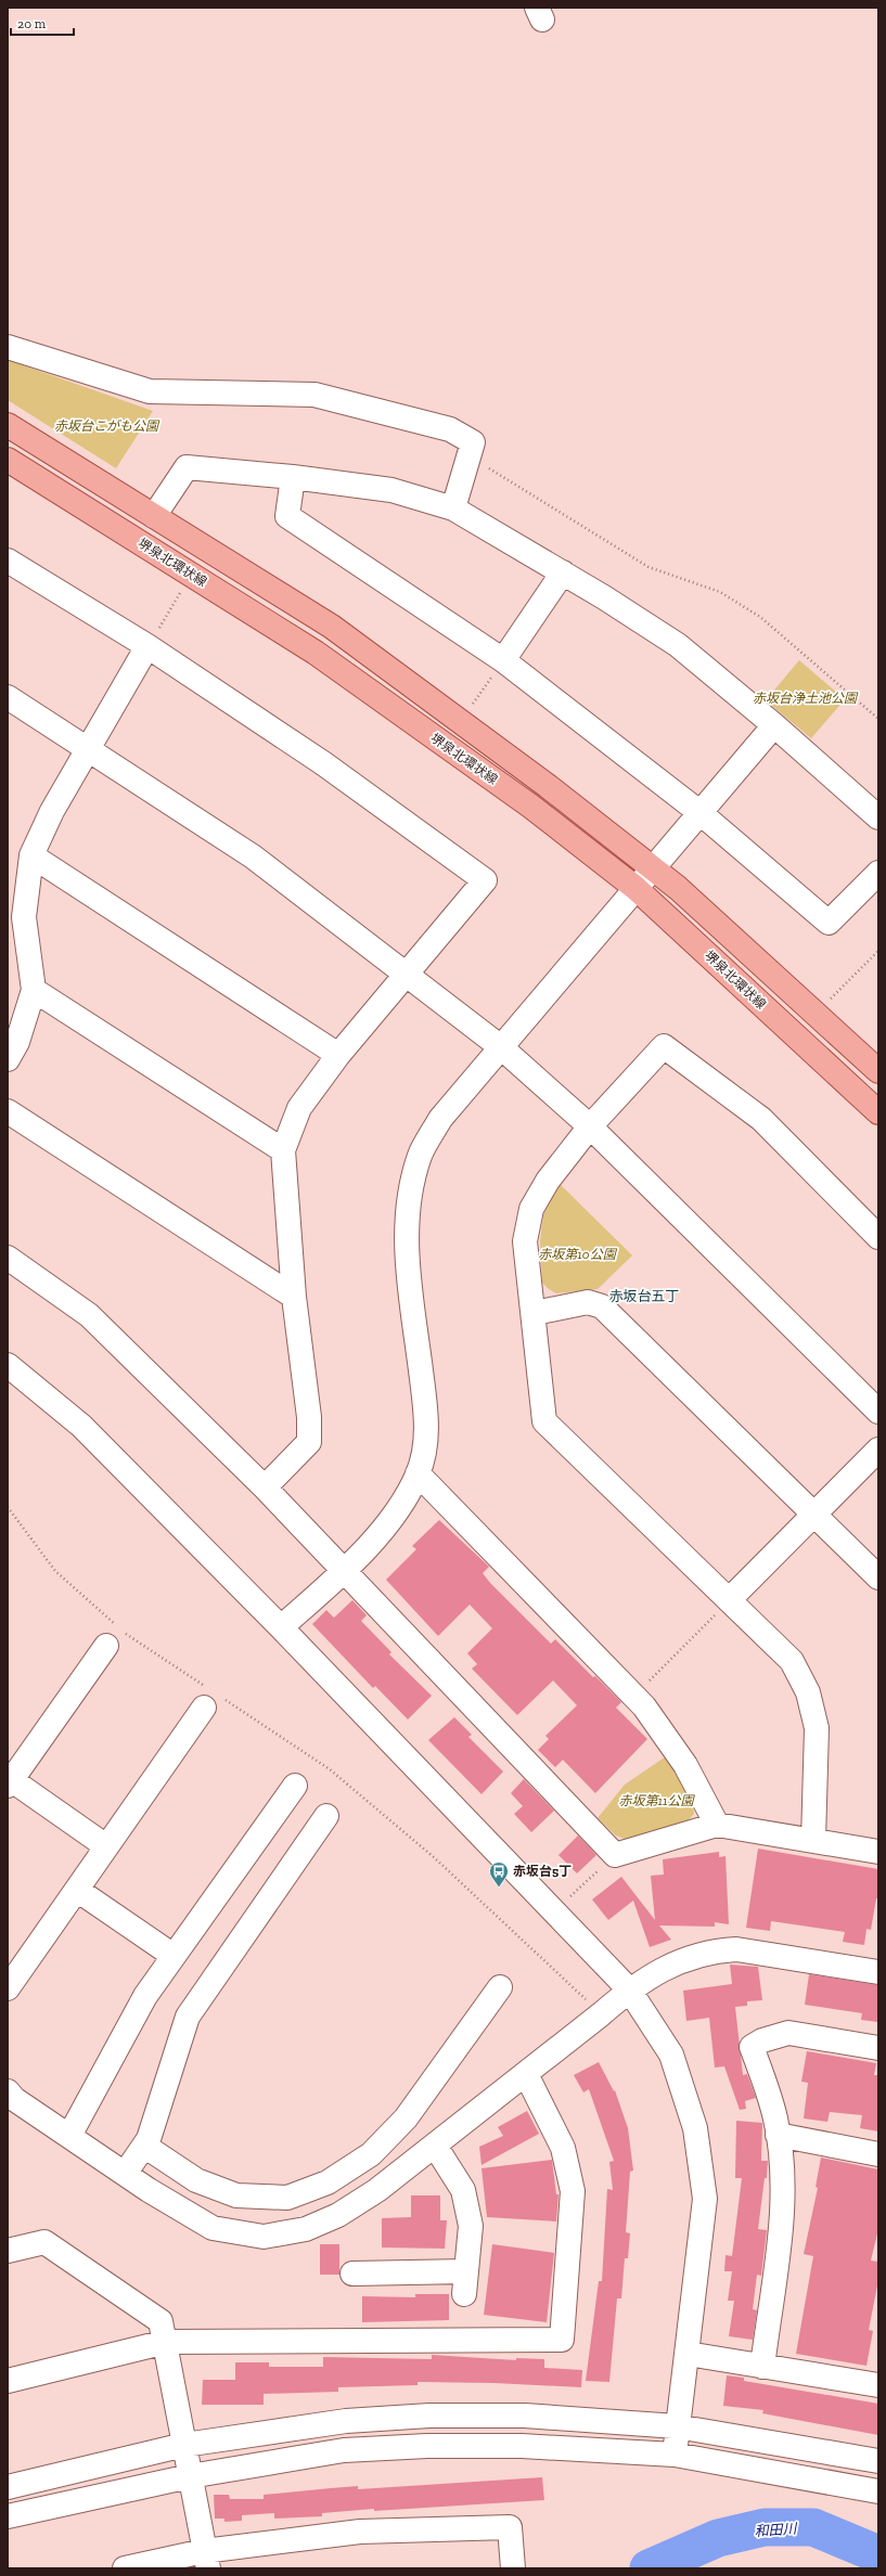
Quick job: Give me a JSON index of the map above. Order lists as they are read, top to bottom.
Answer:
{
  "streets": {
    "main road": ["堺泉北環状線"]
  },
  "districts": ["赤坂台五丁"],
  "water": ["和田川"],
  "parks": [
    "赤坂台こがも公園",
    "赤坂台浄土池公園",
    "赤坂第10公園",
    "赤坂第11公園"
  ],
  "places": {
    "bus stop": ["赤坂台5丁"]
  },
  "scale_bar": "20 m"
}
